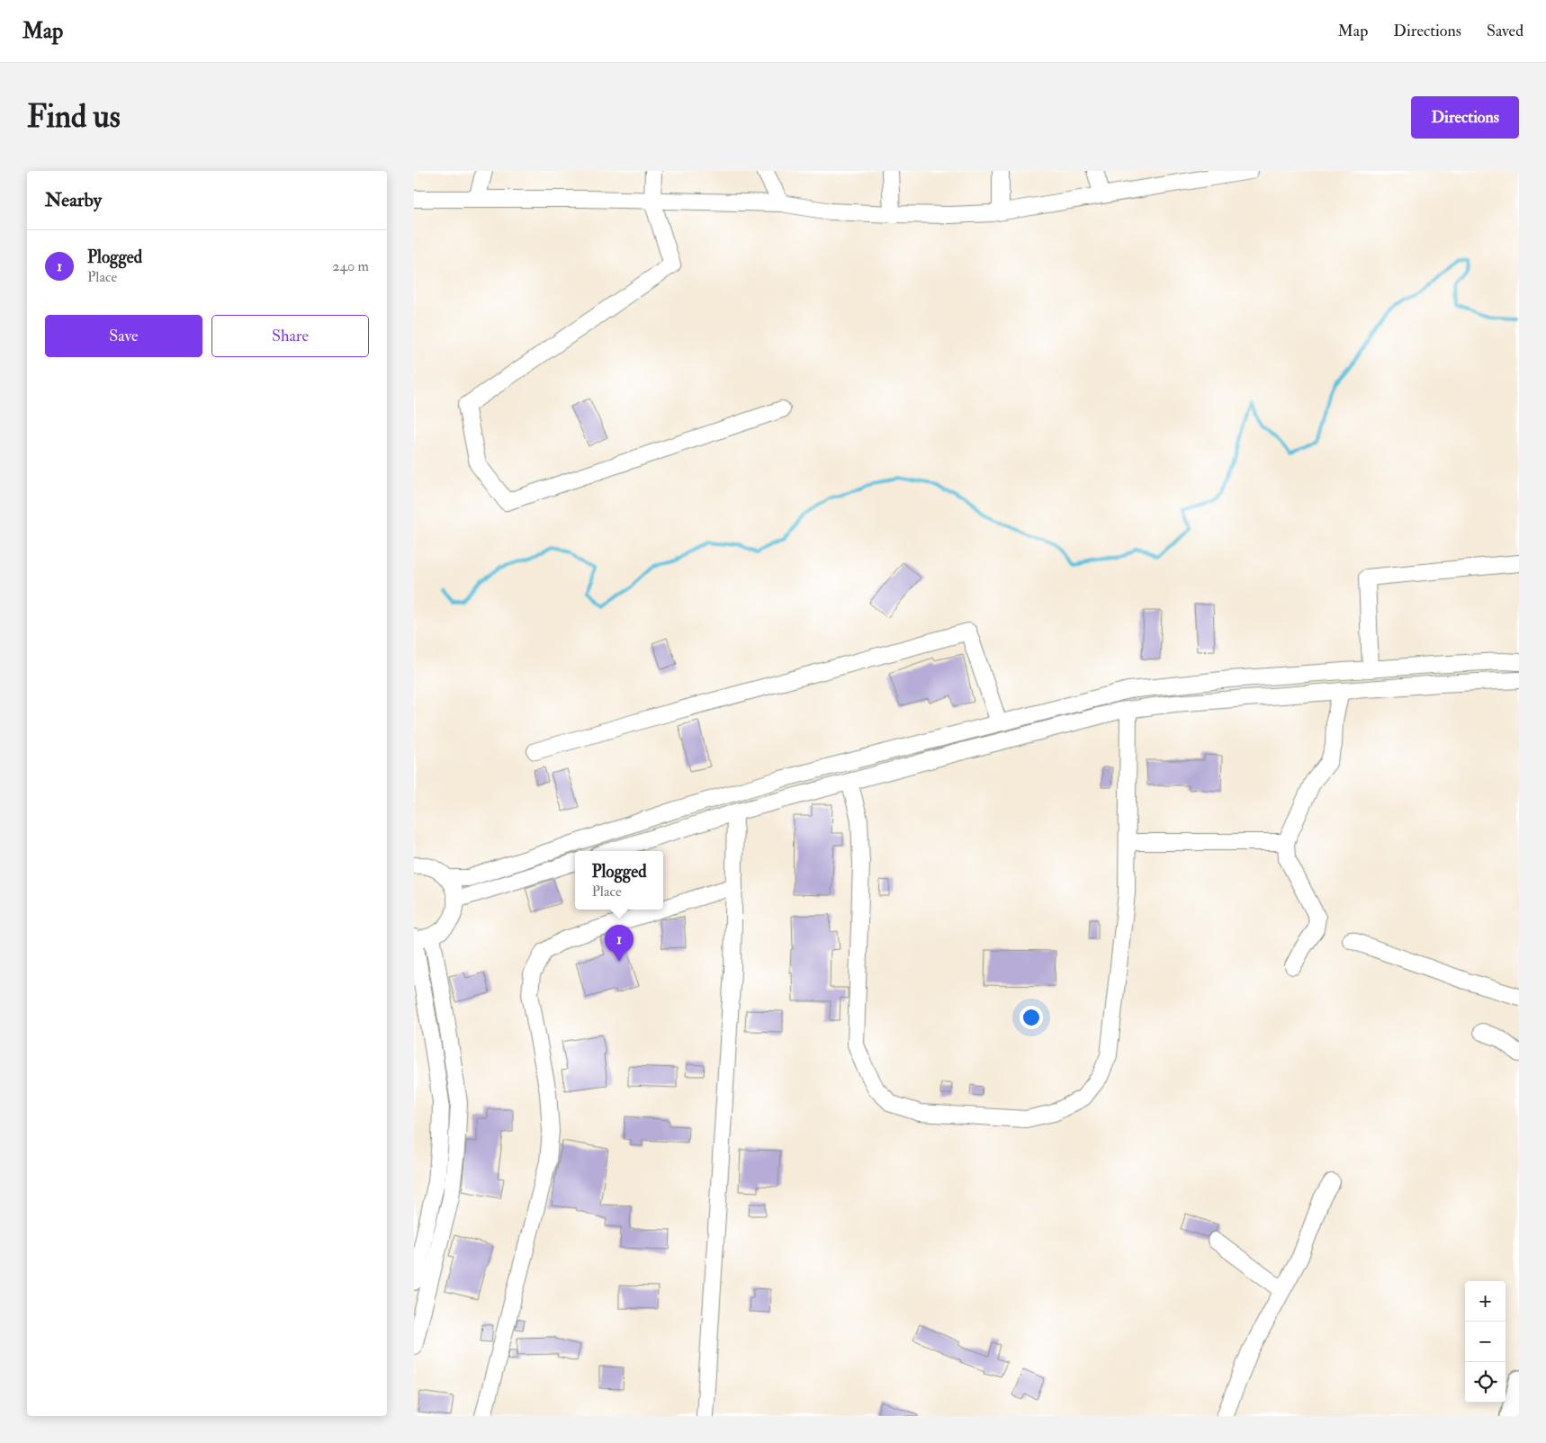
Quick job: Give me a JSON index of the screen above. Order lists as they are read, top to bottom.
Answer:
{
  "page": {
    "header": "Map",
    "nav": ["Map", "Directions", "Saved"],
    "buttons": [
      "Directions",
      ["Save", "Share"]
    ],
    "title": "Find us",
    "heading": "Nearby",
    "list": [
      {
        "mark": "1",
        "name": "Plogged",
        "note": "Place",
        "value": "240 m"
      }
    ],
    "popup": ["Plogged", "Place"],
    "pins": "1",
    "map_buttons": ["+", "−"]
  }
}
